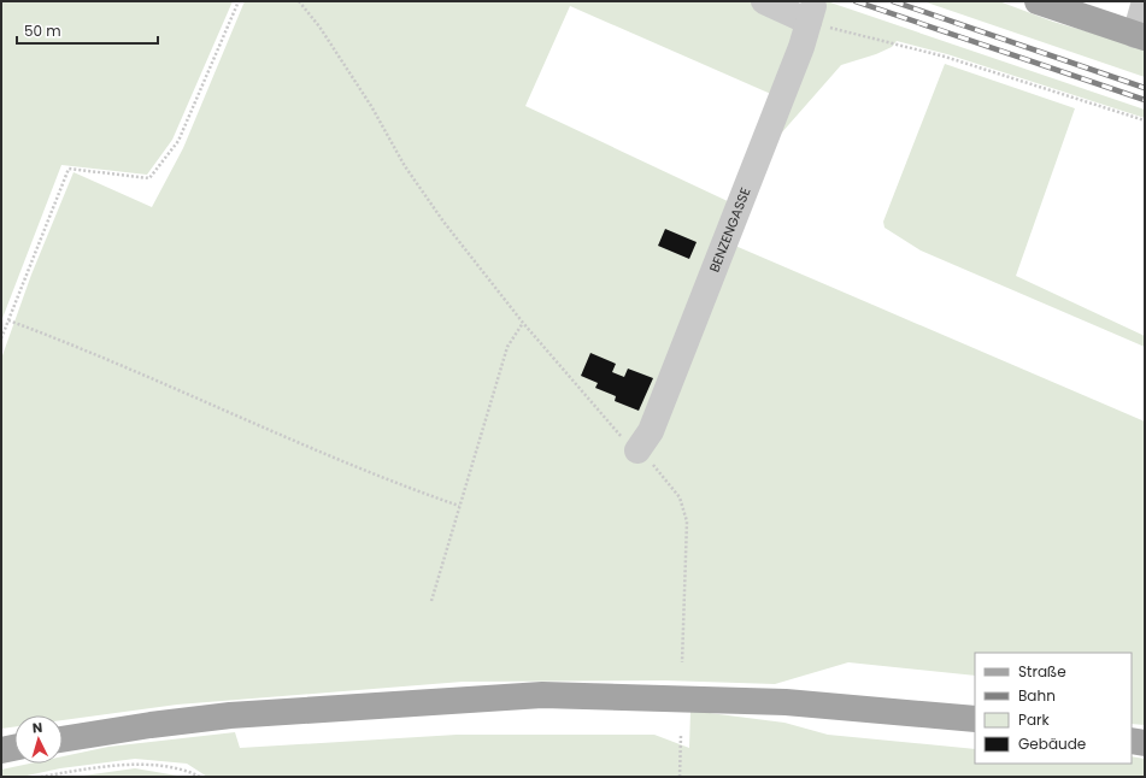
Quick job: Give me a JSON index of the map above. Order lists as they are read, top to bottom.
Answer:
{
  "streets": {
    "street": ["BENZENGASSE"]
  },
  "legend": [
    "Straße",
    "Bahn",
    "Park",
    "Gebäude"
  ],
  "scale_bar": "50 m",
  "north": "top"
}
